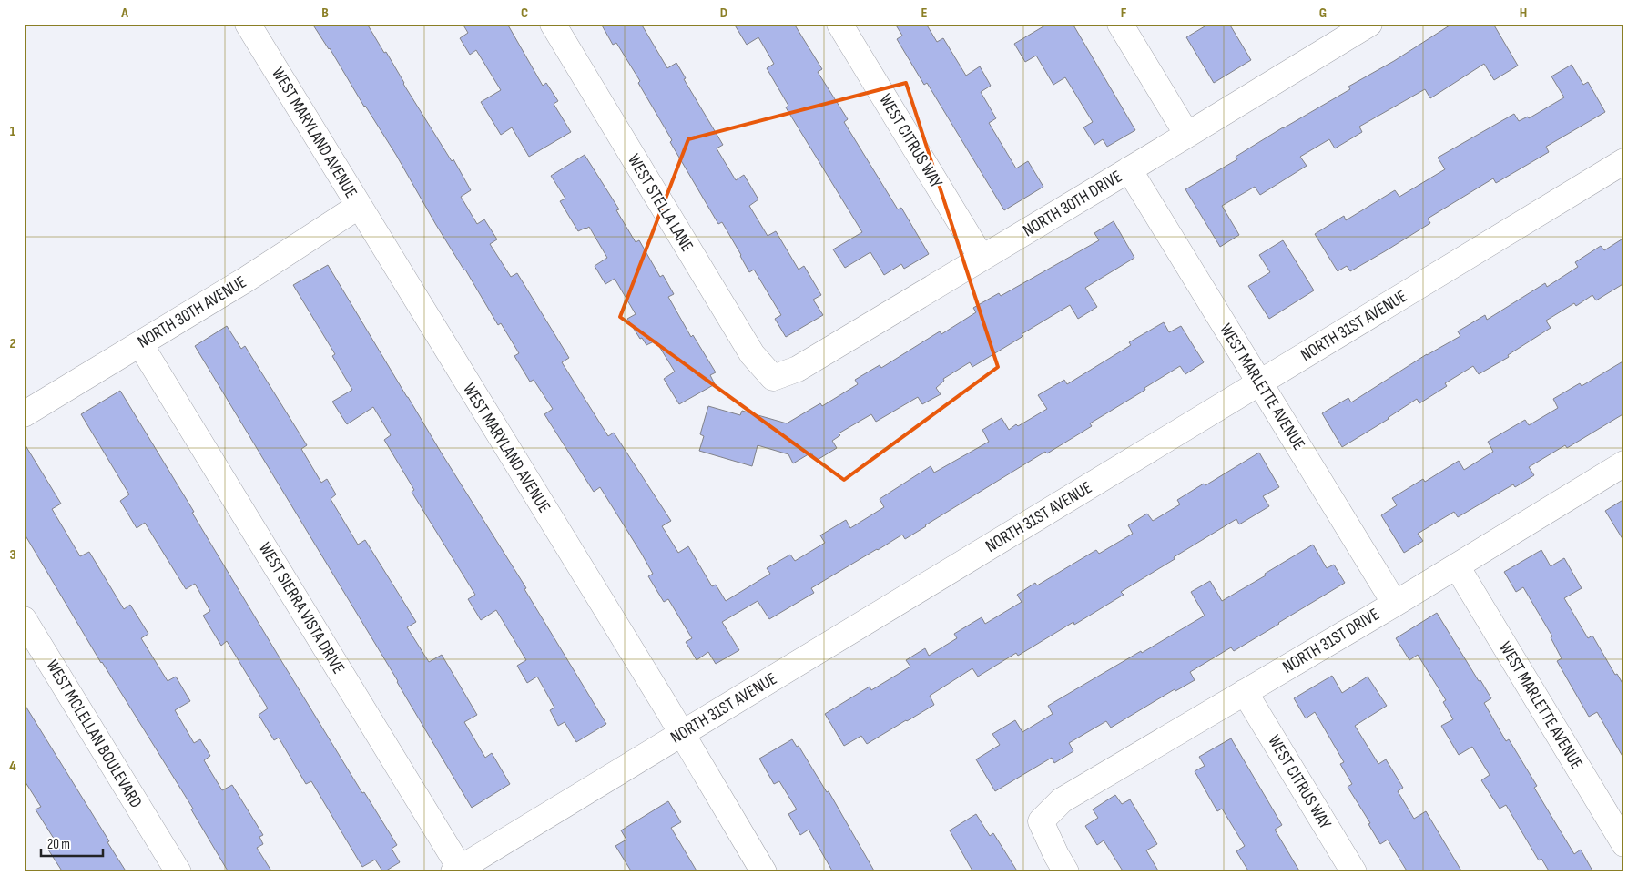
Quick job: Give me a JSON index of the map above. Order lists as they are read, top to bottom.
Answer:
{
  "streets": {
    "street": [
      "WEST MARYLAND AVENUE",
      "WEST CITRUS WAY",
      "WEST STELLA LANE",
      "NORTH 30TH DRIVE",
      "NORTH 30TH AVENUE",
      "NORTH 31ST AVENUE",
      "WEST MARLETTE AVENUE",
      "WEST SIERRA VISTA DRIVE",
      "NORTH 31ST DRIVE",
      "WEST MCLELLAN BOULEVARD"
    ]
  },
  "crossings": [
    ["WEST MARYLAND AVENUE", "NORTH 30TH AVENUE"],
    ["WEST MARYLAND AVENUE", "NORTH 31ST AVENUE"],
    ["WEST CITRUS WAY", "NORTH 30TH DRIVE"],
    ["WEST CITRUS WAY", "NORTH 31ST DRIVE"],
    ["WEST STELLA LANE", "NORTH 30TH DRIVE"],
    ["NORTH 30TH DRIVE", "WEST MARLETTE AVENUE"],
    ["NORTH 30TH AVENUE", "WEST SIERRA VISTA DRIVE"],
    ["NORTH 31ST AVENUE", "WEST MARLETTE AVENUE"],
    ["NORTH 31ST AVENUE", "WEST SIERRA VISTA DRIVE"],
    ["WEST MARLETTE AVENUE", "NORTH 31ST DRIVE"]
  ],
  "scale_bar": "20 m",
  "grid": {
    "columns": [
      "A",
      "B",
      "C",
      "D",
      "E",
      "F",
      "G",
      "H"
    ],
    "rows": [
      "1",
      "2",
      "3",
      "4"
    ]
  }
}
